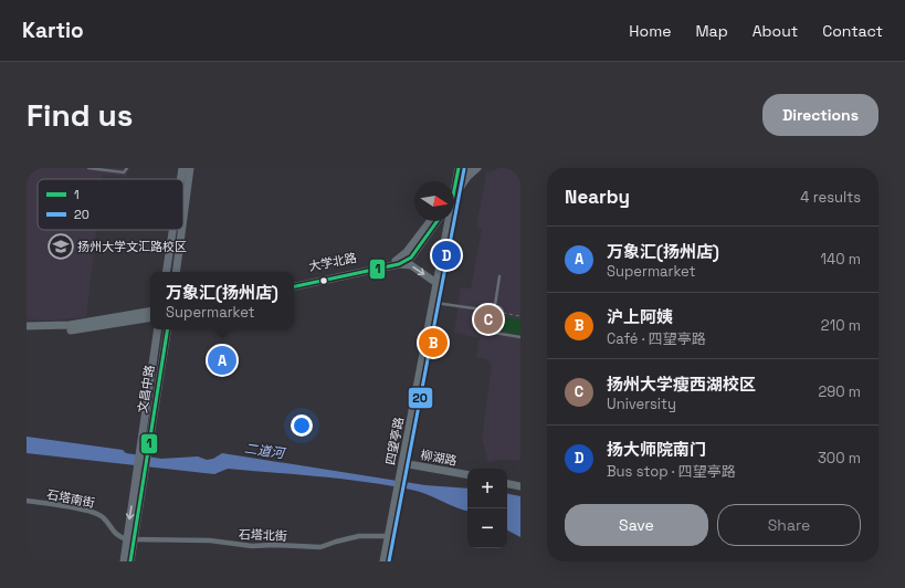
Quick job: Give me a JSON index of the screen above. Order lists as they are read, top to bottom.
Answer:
{
  "streets": {
    "main road": ["文昌中路"],
    "street": [
      "大学北路",
      "四望亭路",
      "柳湖路",
      "石塔南街",
      "石塔北街"
    ]
  },
  "crossings": [
    ["文昌中路", "石塔南街"],
    ["文昌中路", "石塔北街"],
    ["四望亭路", "柳湖路"],
    ["四望亭路", "石塔北街"],
    ["石塔南街", "石塔北街"]
  ],
  "water": ["二道河"],
  "places": {
    "school or university": ["扬州大学文汇路校区"]
  },
  "lines": ["transit line 1", "transit line 20"],
  "legend": ["1", "20"],
  "north": "right",
  "page": {
    "header": "Kartio",
    "nav": [
      "Home",
      "Map",
      "About",
      "Contact"
    ],
    "buttons": [
      "Directions",
      ["Save", "Share"]
    ],
    "title": "Find us",
    "heading": ["Nearby", "4 results"],
    "list": [
      {
        "mark": "A",
        "name": "万象汇(扬州店)",
        "note": "Supermarket",
        "value": "140 m"
      },
      {
        "mark": "B",
        "name": "沪上阿姨",
        "note": "Café · 四望亭路",
        "value": "210 m"
      },
      {
        "mark": "C",
        "name": "扬州大学瘦西湖校区",
        "note": "University",
        "value": "290 m"
      },
      {
        "mark": "D",
        "name": "扬大师院南门",
        "note": "Bus stop · 四望亭路",
        "value": "300 m"
      }
    ],
    "pins": [
      "D",
      "C",
      "B",
      "A"
    ],
    "popup": ["万象汇(扬州店)", "Supermarket"],
    "map_buttons": ["+", "−"]
  }
}
